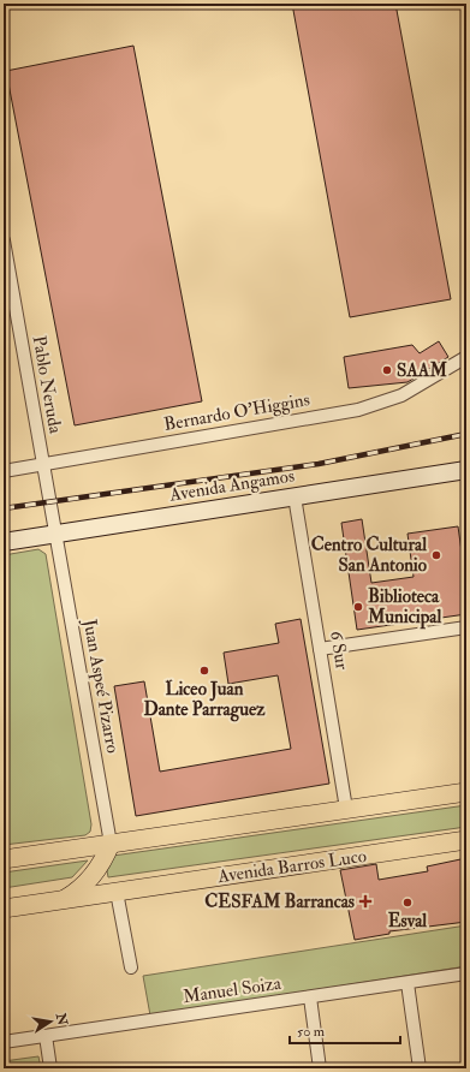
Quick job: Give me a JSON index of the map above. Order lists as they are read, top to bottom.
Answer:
{
  "streets": {
    "main road": ["Avenida Barros Luco"],
    "street": [
      "Pablo Neruda",
      "Bernardo O'Higgins",
      "Avenida Angamos",
      "6 Sur",
      "Juan Aspeé Pizarro",
      "Manuel Soiza"
    ]
  },
  "crossings": [
    ["Pablo Neruda", "Bernardo O'Higgins"],
    ["Pablo Neruda", "Avenida Angamos"],
    ["Pablo Neruda", "Juan Aspeé Pizarro"],
    ["Avenida Angamos", "6 Sur"],
    ["Avenida Angamos", "Juan Aspeé Pizarro"]
  ],
  "places": {
    "other": [
      "SAAM",
      "Centro Cultural San Antonio",
      "Biblioteca Municipal",
      "Liceo Juan Dante Parraguez",
      "Esval"
    ],
    "health": ["CESFAM Barrancas"]
  },
  "scale_bar": "50 m",
  "north": "right"
}
